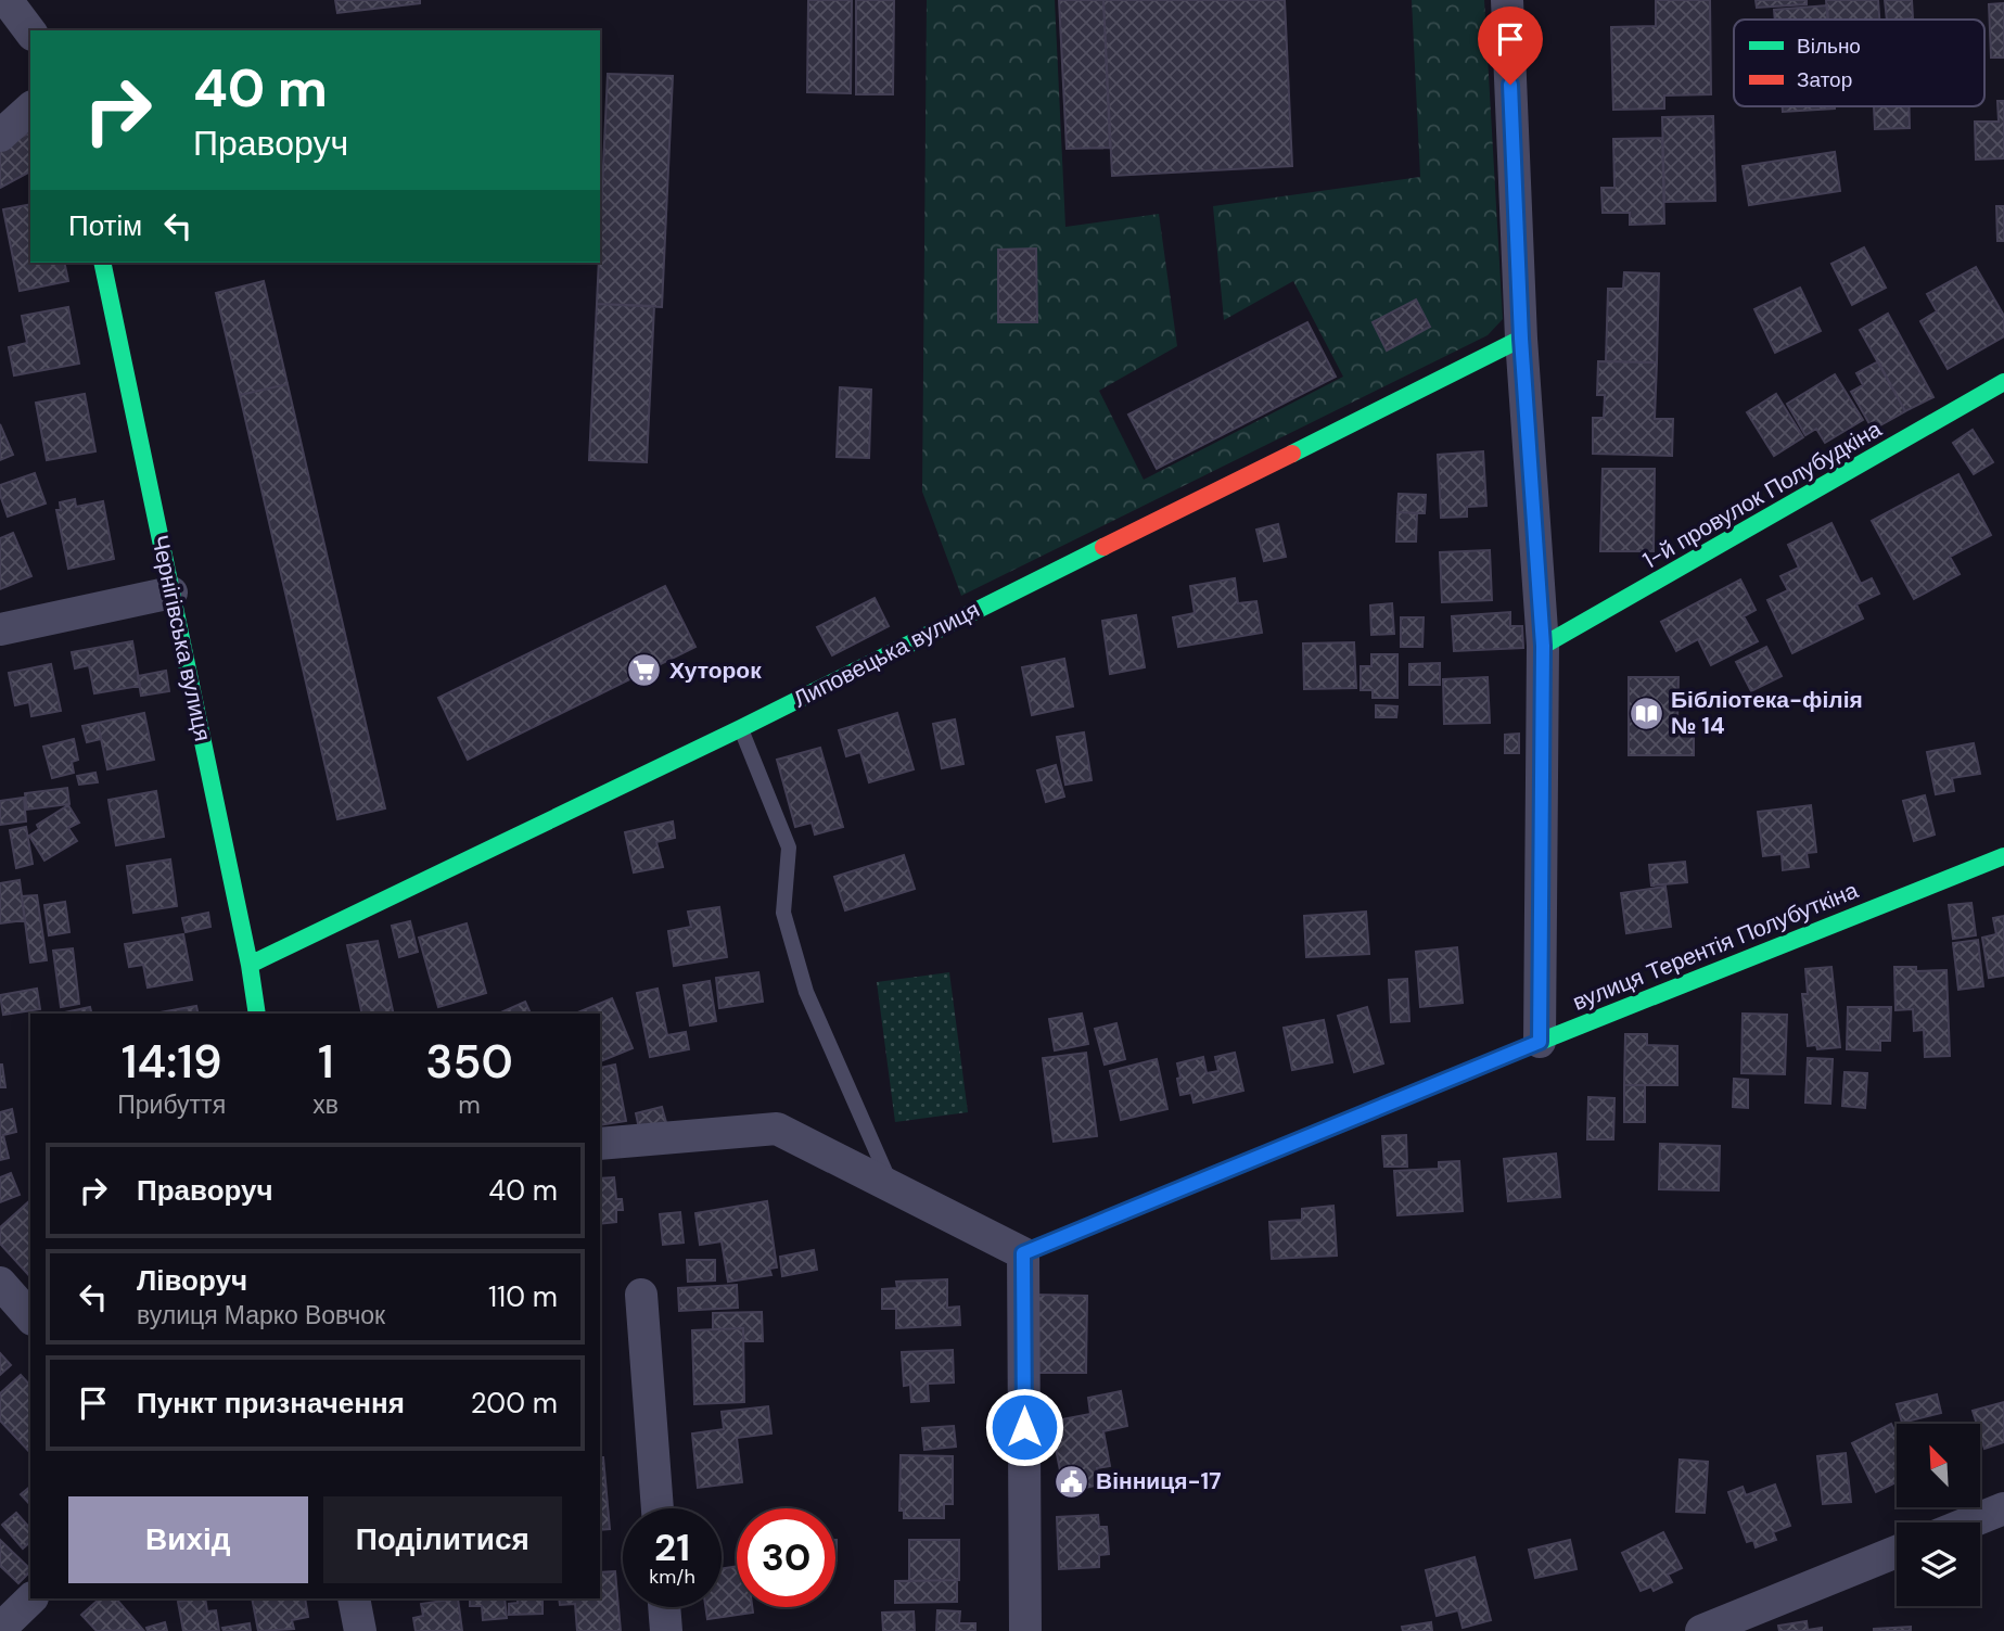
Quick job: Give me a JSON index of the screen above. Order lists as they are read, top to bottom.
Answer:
{
  "streets": {
    "street": [
      "1-й провулок Полубудкіна",
      "Чернігівська вулиця",
      "Липовецька вулиця",
      "вулиця Терентія Полубуткіна"
    ]
  },
  "crossings": [
    ["Чернігівська вулиця", "Липовецька вулиця"]
  ],
  "places": {
    "supermarket": ["Хуторок"],
    "library": ["Бібліотека-філія № 14"],
    "public building": ["Вінниця-17"]
  },
  "legend": ["Вільно", "Затор"],
  "north": "top left",
  "page": {
    "turn": ["40 m", "Праворуч"],
    "then": "Потім",
    "eta": [
      "14:19",
      "Прибуття",
      "1",
      "хв",
      "350",
      "m"
    ],
    "list": [
      {
        "name": "Праворуч",
        "value": "40 m"
      },
      {
        "name": "Ліворуч",
        "note": "вулиця Марко Вовчок",
        "value": "110 m"
      },
      {
        "name": "Пункт призначення",
        "value": "200 m"
      }
    ],
    "buttons": ["Вихід", "Поділитися"],
    "speed": "21 km/h",
    "limit": "30"
  }
}
